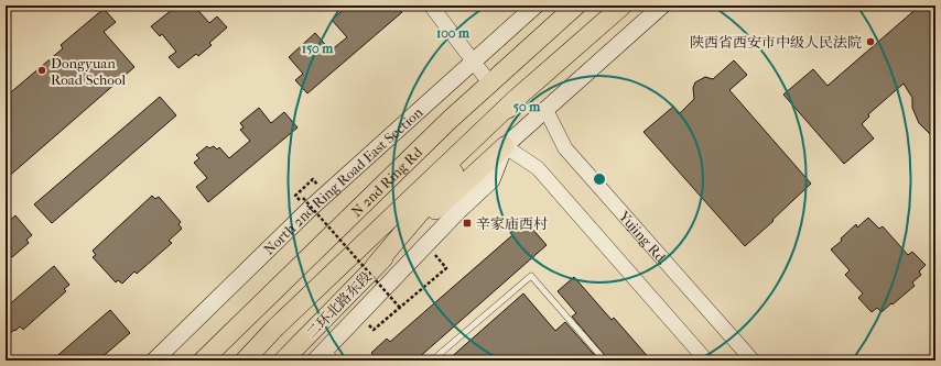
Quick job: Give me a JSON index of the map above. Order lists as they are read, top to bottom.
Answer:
{
  "streets": {
    "highway": ["N 2nd Ring Rd", "二环北路东段"],
    "main road": ["North 2nd Ring Road East Section"],
    "street": ["Yujing Rd."]
  },
  "crossings": [
    ["N 2nd Ring Rd", "二环北路东段"]
  ],
  "places": {
    "other": ["陕西省西安市中级人民法院", "Dongyuan Road School"],
    "transit": ["辛家庙西村"]
  },
  "rings": ["100 m", "150 m", "50 m"]
}
